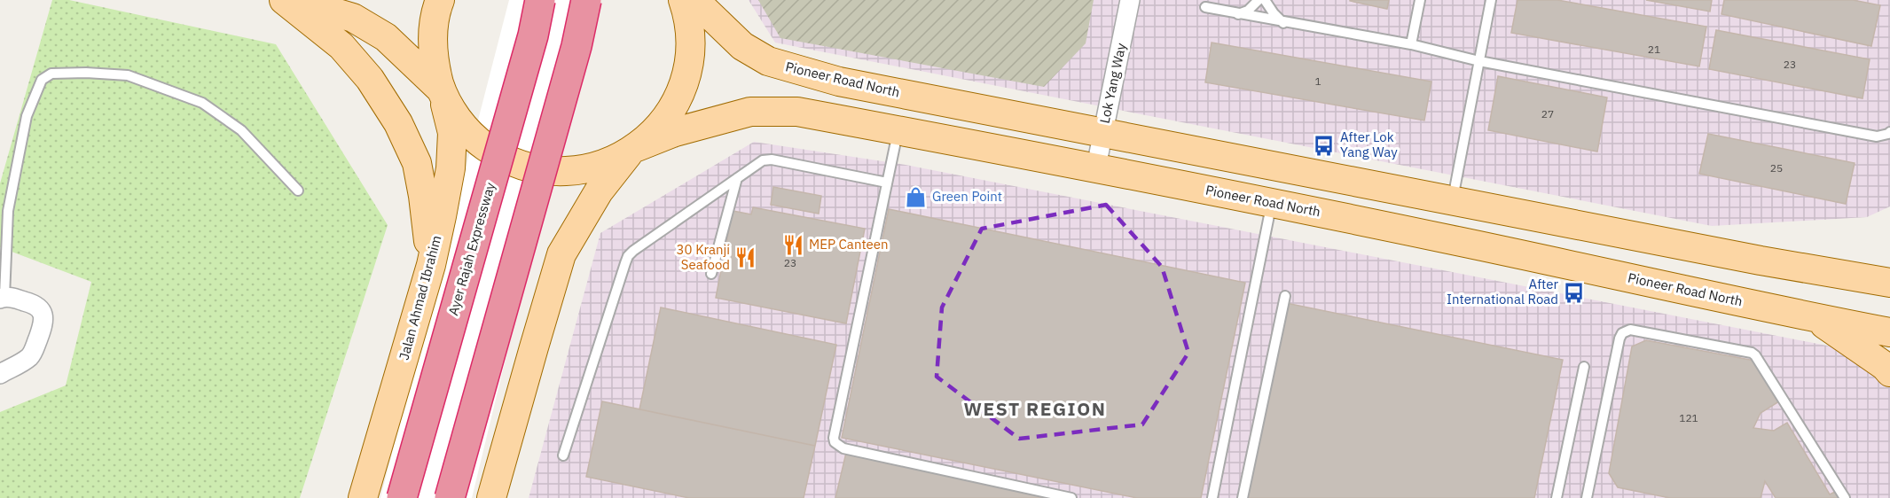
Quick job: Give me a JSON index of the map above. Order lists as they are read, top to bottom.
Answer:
{
  "streets": {
    "highway": ["Ayer Rajah Expressway"],
    "main road": ["Pioneer Road North", "Jalan Ahmad Ibrahim"],
    "street": ["Lok Yang Way"]
  },
  "crossings": [
    ["Pioneer Road North", "Lok Yang Way"]
  ],
  "districts": ["WEST REGION"],
  "places": {
    "bus stop": ["After Lok Yang Way", "After International Road"],
    "shop": ["Green Point"],
    "restaurant": ["MEP Canteen", "30 Kranji Seafood"]
  },
  "house_numbers": [
    "21",
    "23",
    "1",
    "27",
    "25",
    "23",
    "121"
  ]
}
